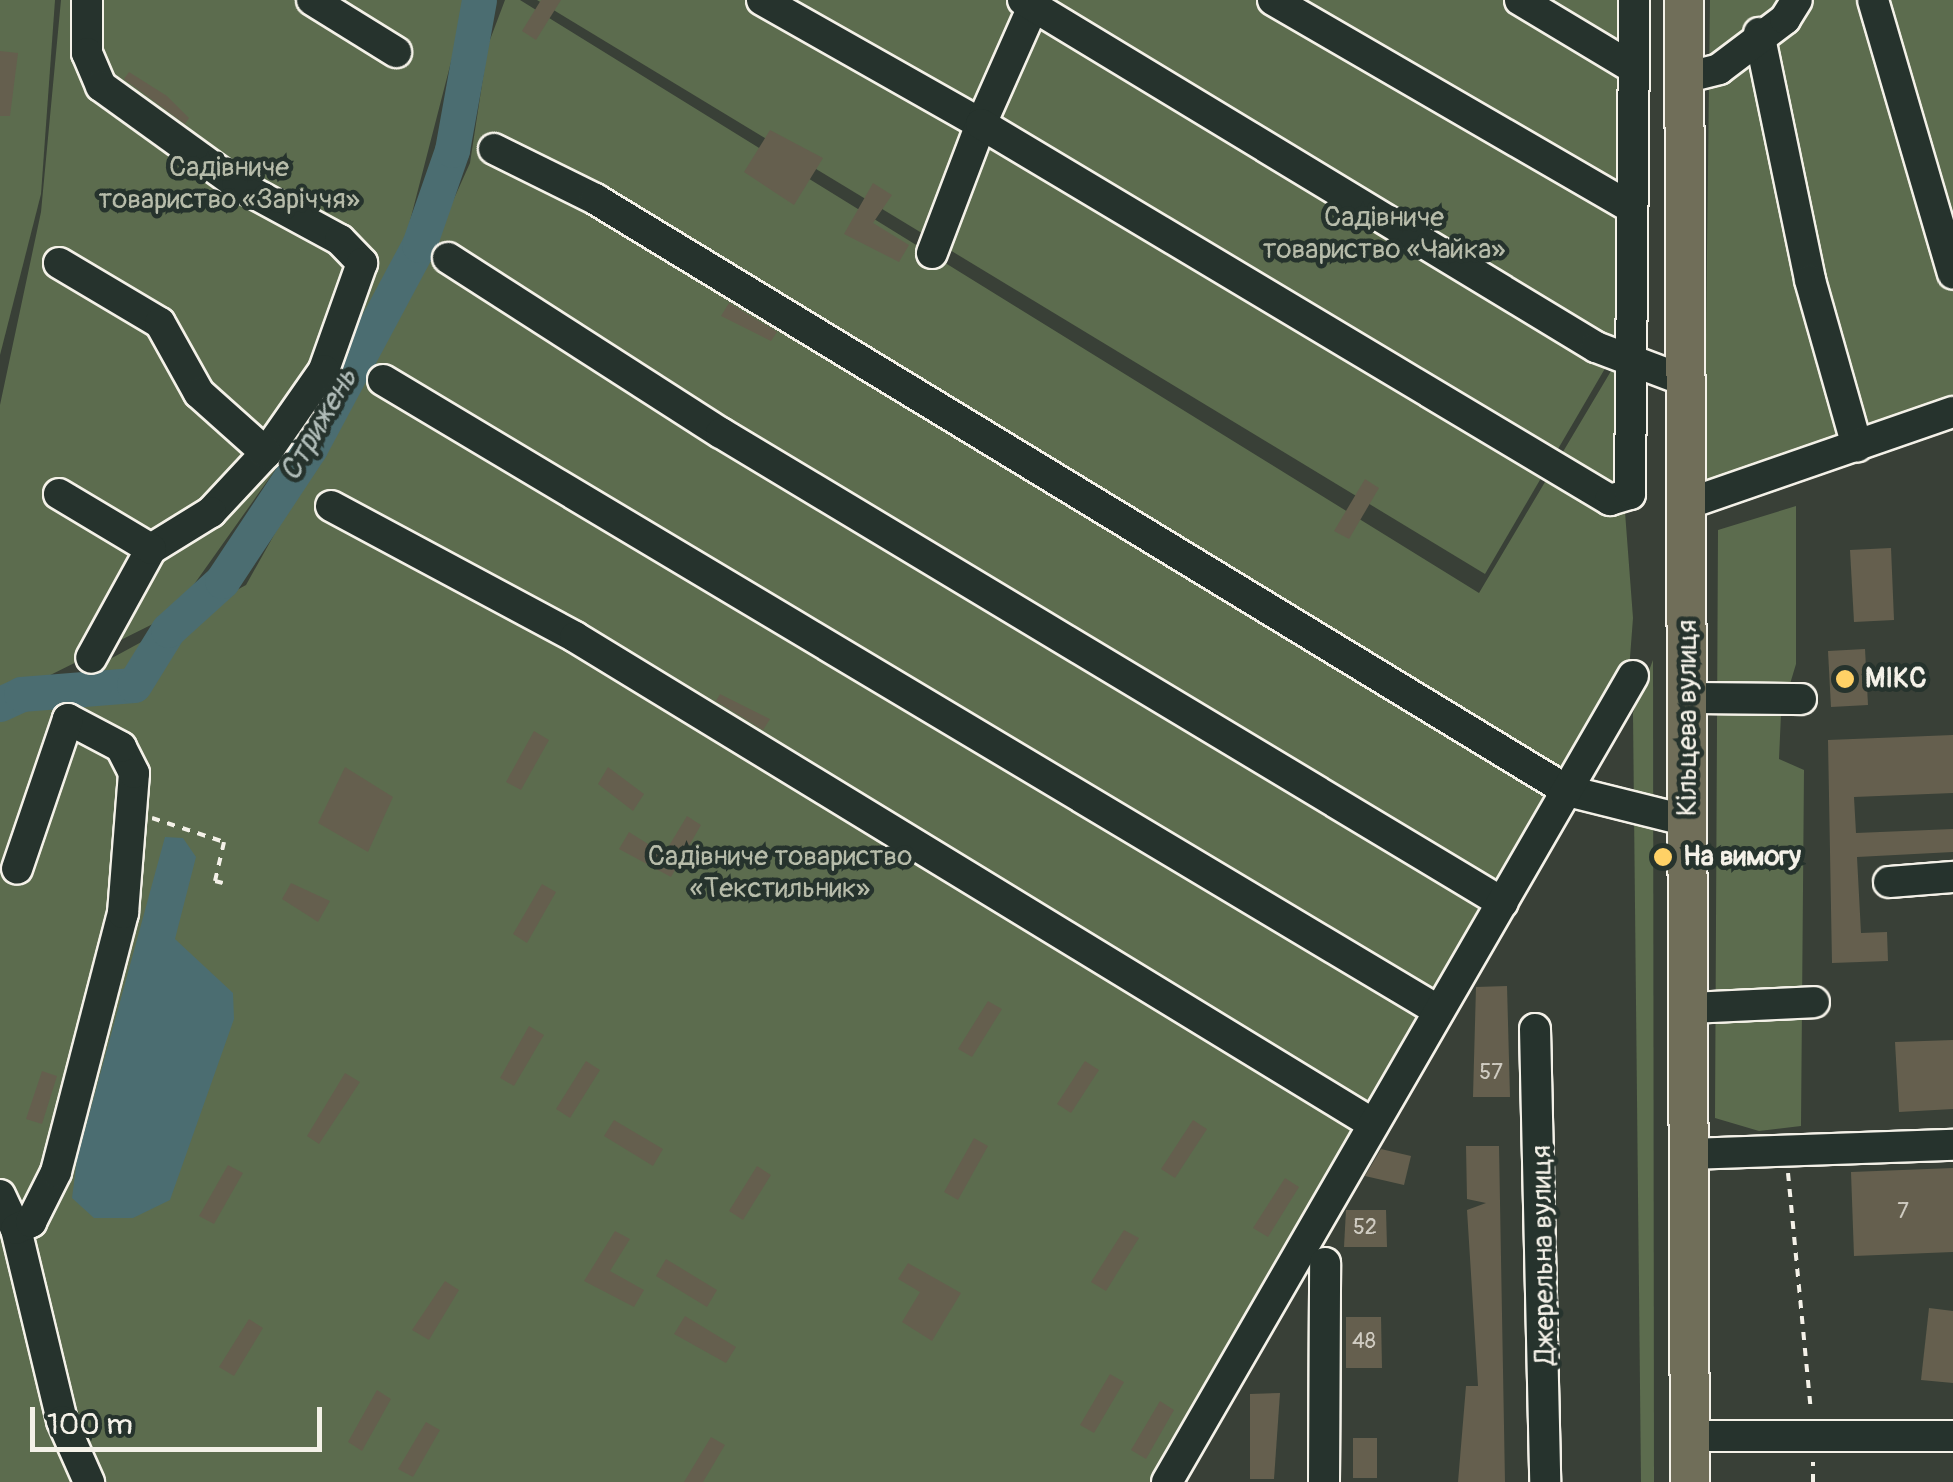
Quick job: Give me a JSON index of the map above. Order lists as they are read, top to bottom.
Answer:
{
  "streets": {
    "main road": ["Кільцева вулиця"],
    "street": ["Джерельна вулиця"]
  },
  "water": ["Стрижень"],
  "parks": ["Садівниче товариство «Заріччя»", "Садівниче товариство «Чайка»", "Садівниче товариство «Текстильник»"],
  "places": ["МІКС", "На вимогу"],
  "house_numbers": [
    "57",
    "7",
    "52",
    "48"
  ],
  "scale_bar": "100 m"
}
